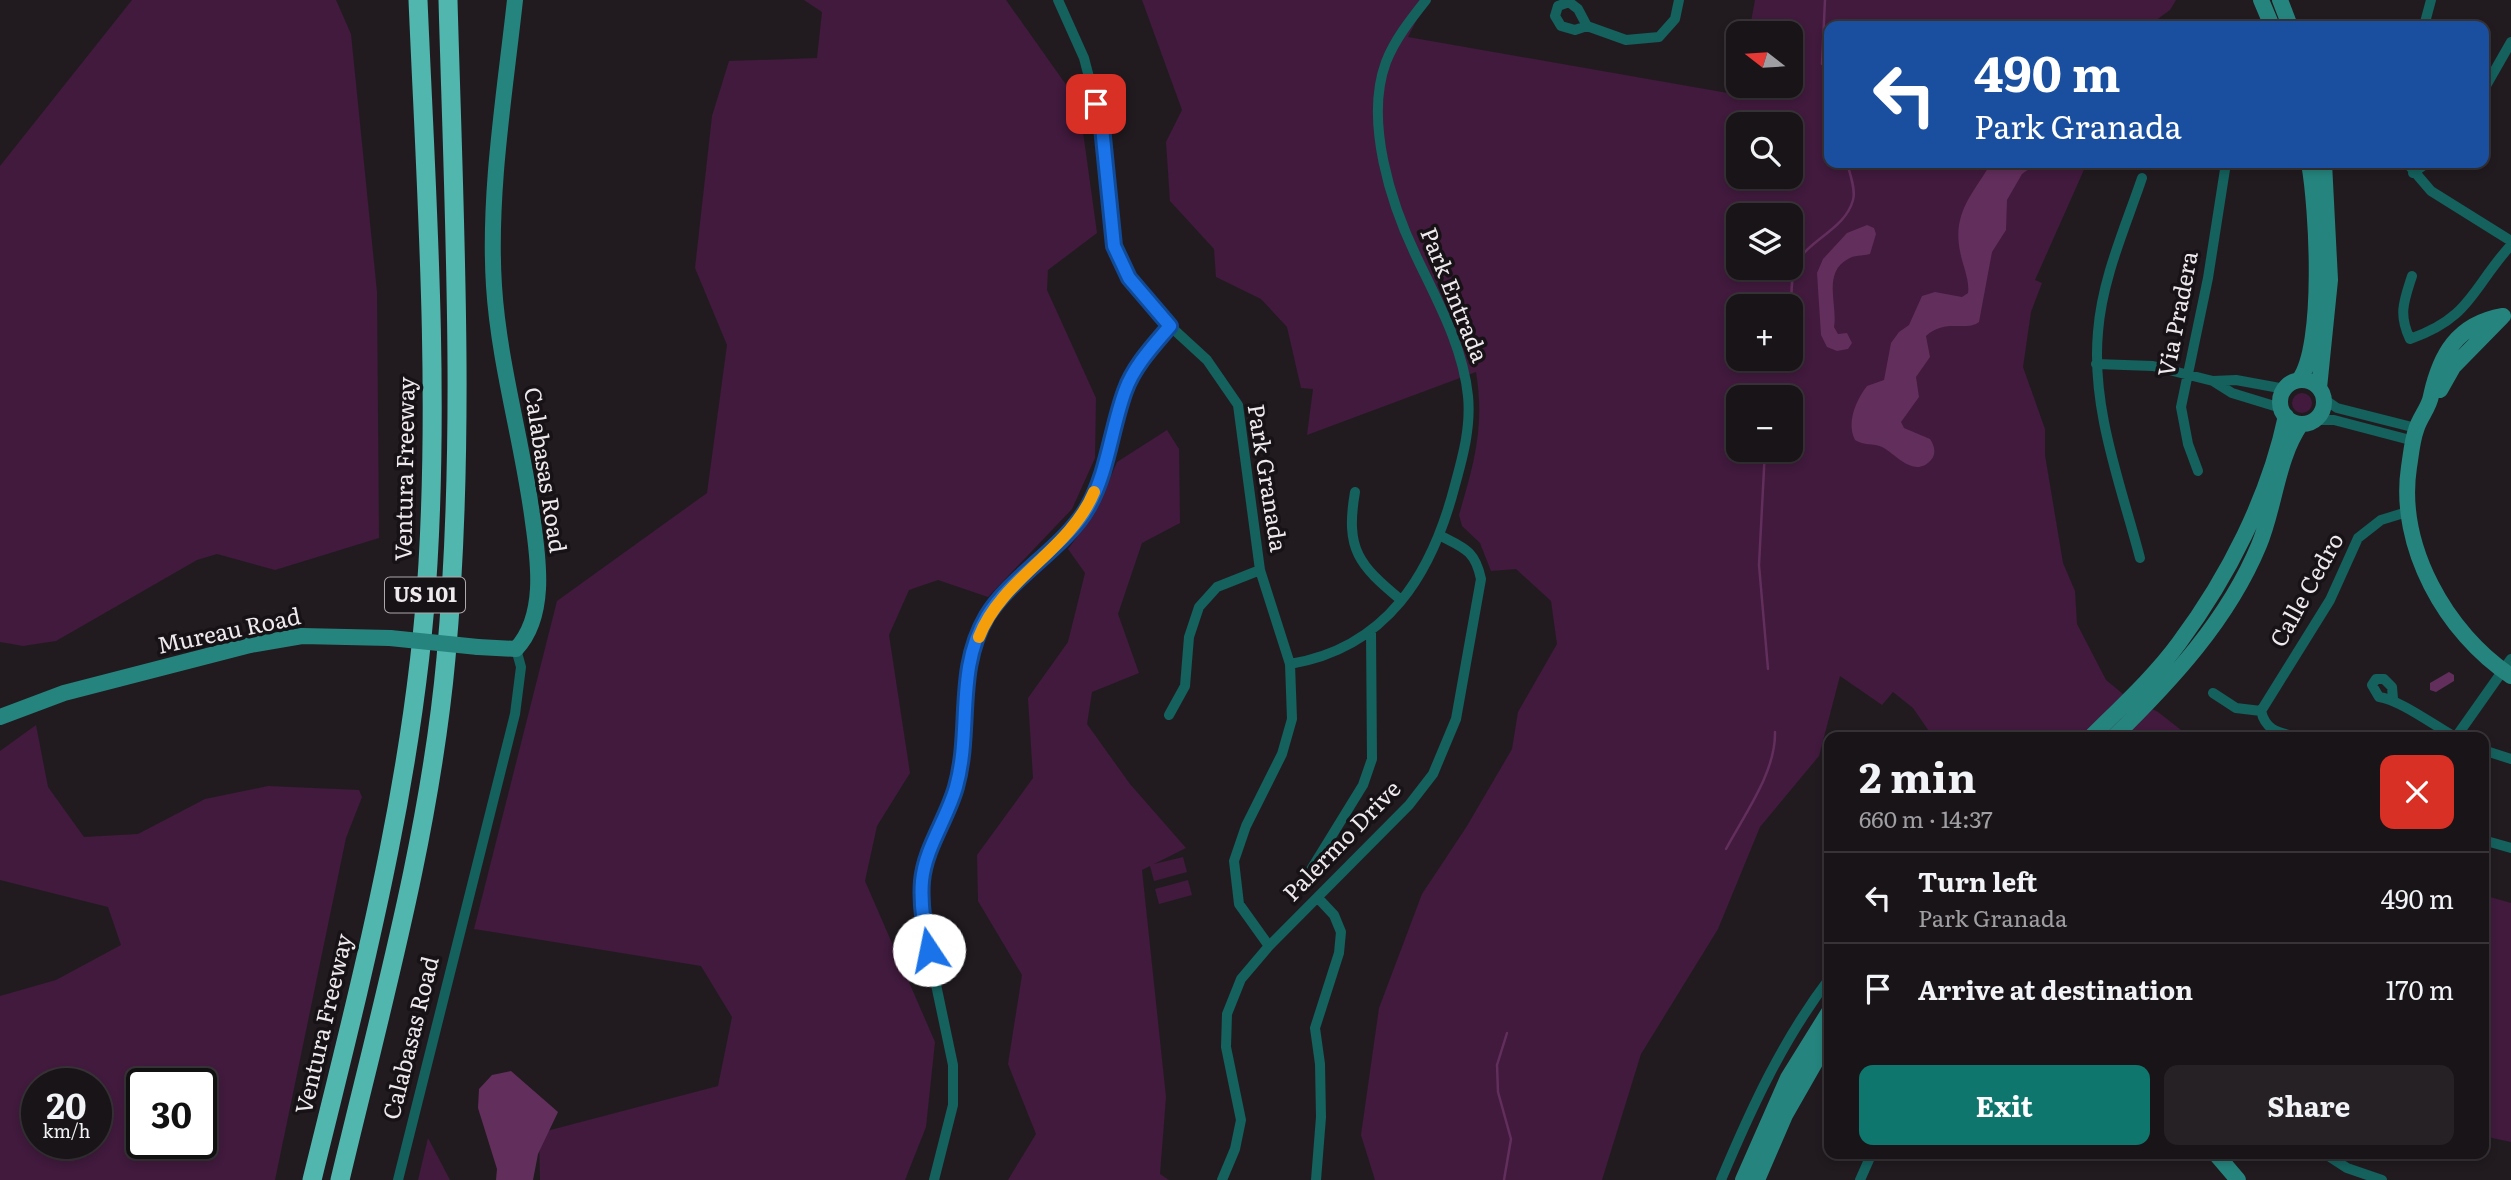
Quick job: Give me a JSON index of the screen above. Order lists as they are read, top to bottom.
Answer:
{
  "streets": {
    "highway": ["Ventura Freeway", "US 101"],
    "street": [
      "Park Entrada",
      "Via Pradera",
      "Calabasas Road",
      "Park Granada",
      "Calle Cedro",
      "Mureau Road",
      "Palermo Drive"
    ]
  },
  "crossings": [
    ["Park Entrada", "Park Granada"],
    ["Park Entrada", "Palermo Drive"],
    ["Calabasas Road", "Mureau Road"],
    ["Park Granada", "Palermo Drive"]
  ],
  "north": "left",
  "page": {
    "map_buttons": ["+", "−"],
    "turn": ["490 m", "Park Granada"],
    "heading": ["2 min", "660 m · 14:37"],
    "list": [
      {
        "name": "Turn left",
        "note": "Park Granada",
        "value": "490 m"
      },
      {
        "name": "Arrive at destination",
        "value": "170 m"
      }
    ],
    "buttons": ["Exit", "Share"],
    "speed": "20 km/h",
    "limit": "30"
  }
}
